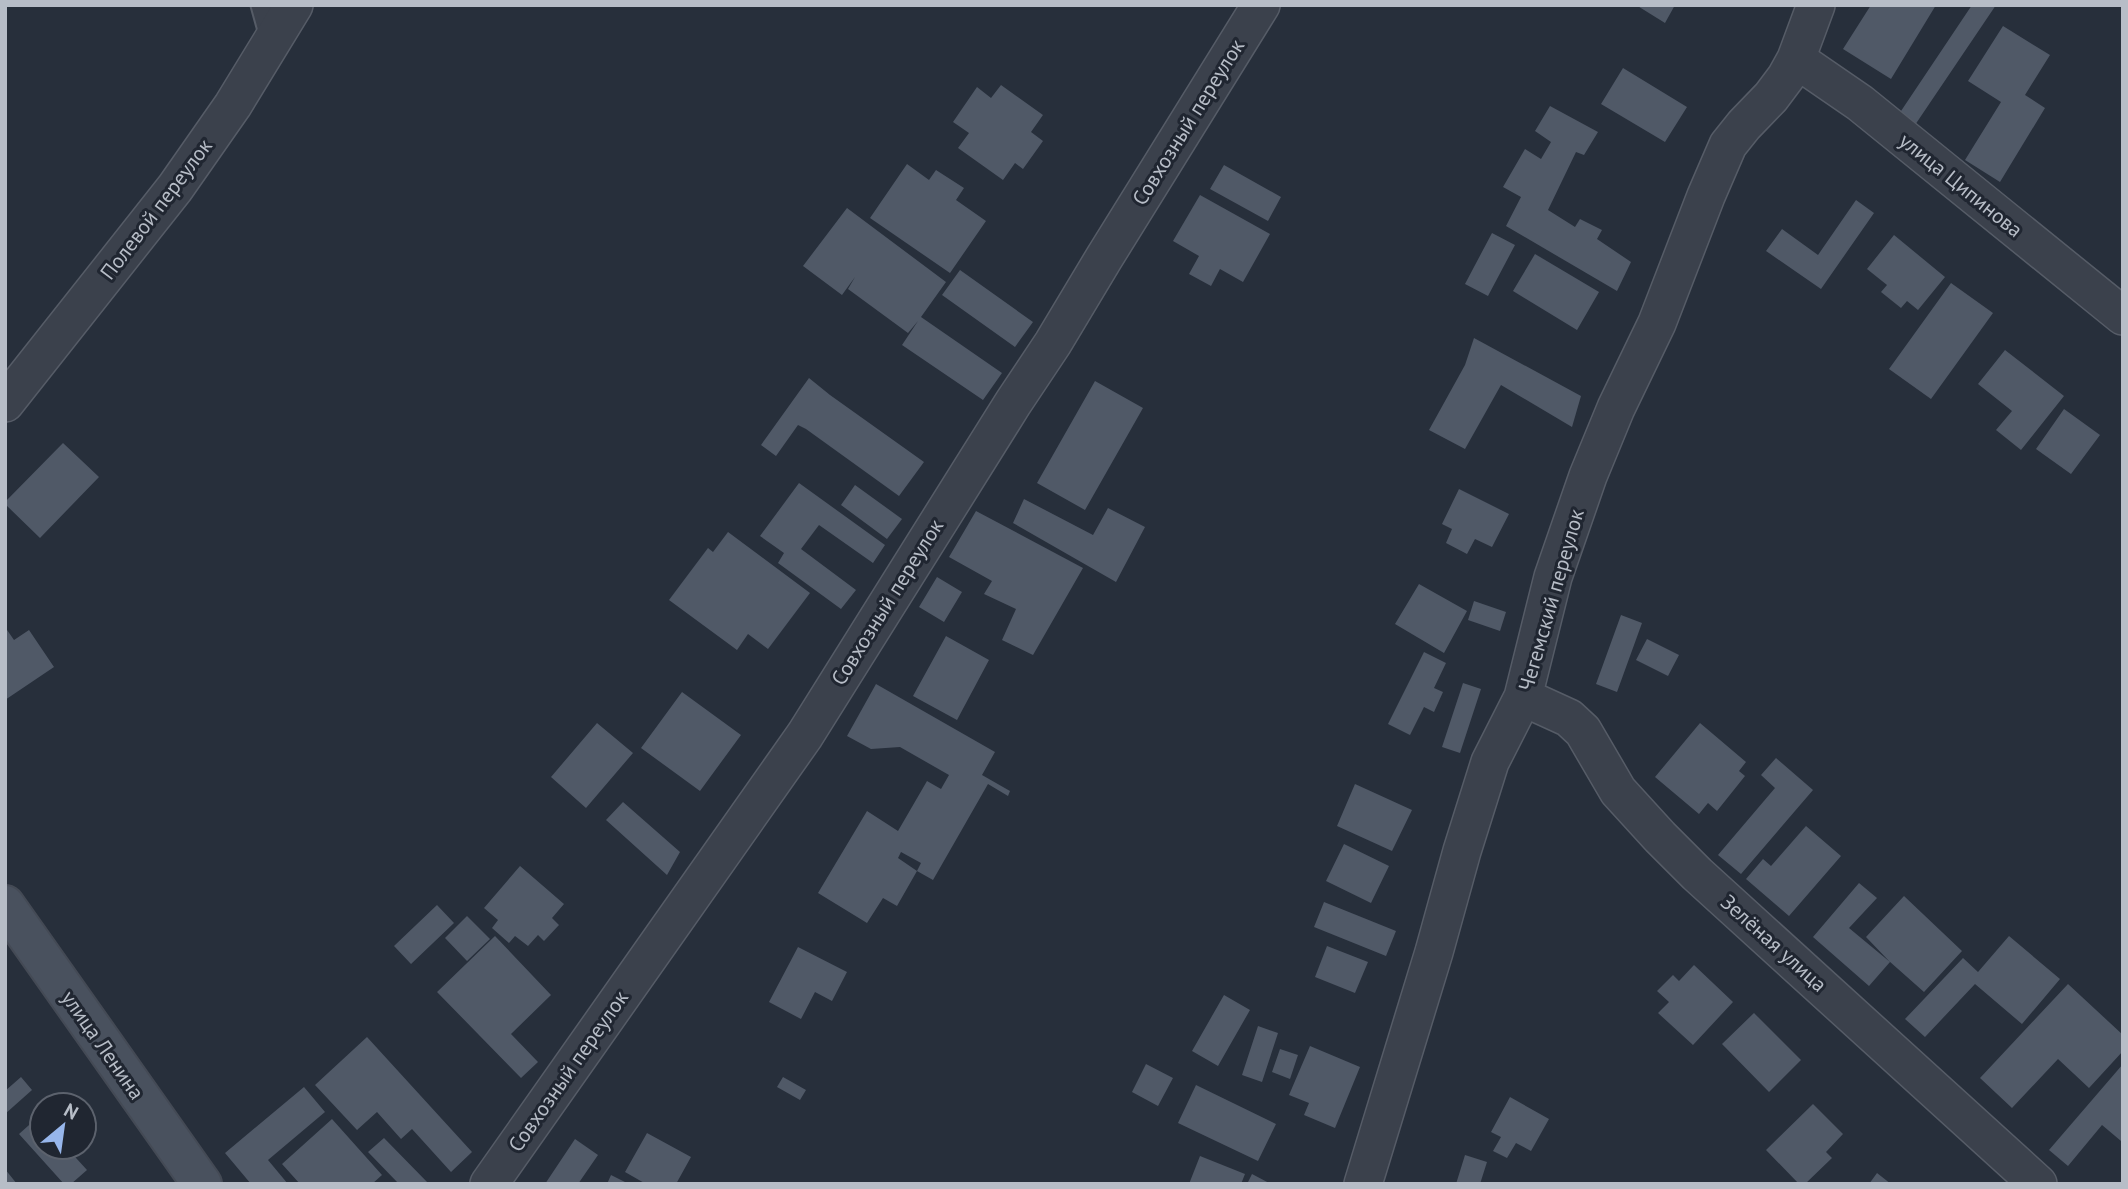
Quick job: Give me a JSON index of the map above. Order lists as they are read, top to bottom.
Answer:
{
  "streets": {
    "street": [
      "Совхозный переулок",
      "улица Ципинова",
      "Полевой переулок",
      "Чегемский переулок",
      "Зелёная улица",
      "улица Ленина"
    ]
  },
  "crossings": [
    ["улица Ципинова", "Чегемский переулок"],
    ["Чегемский переулок", "Зелёная улица"]
  ],
  "north": "top right"
}
